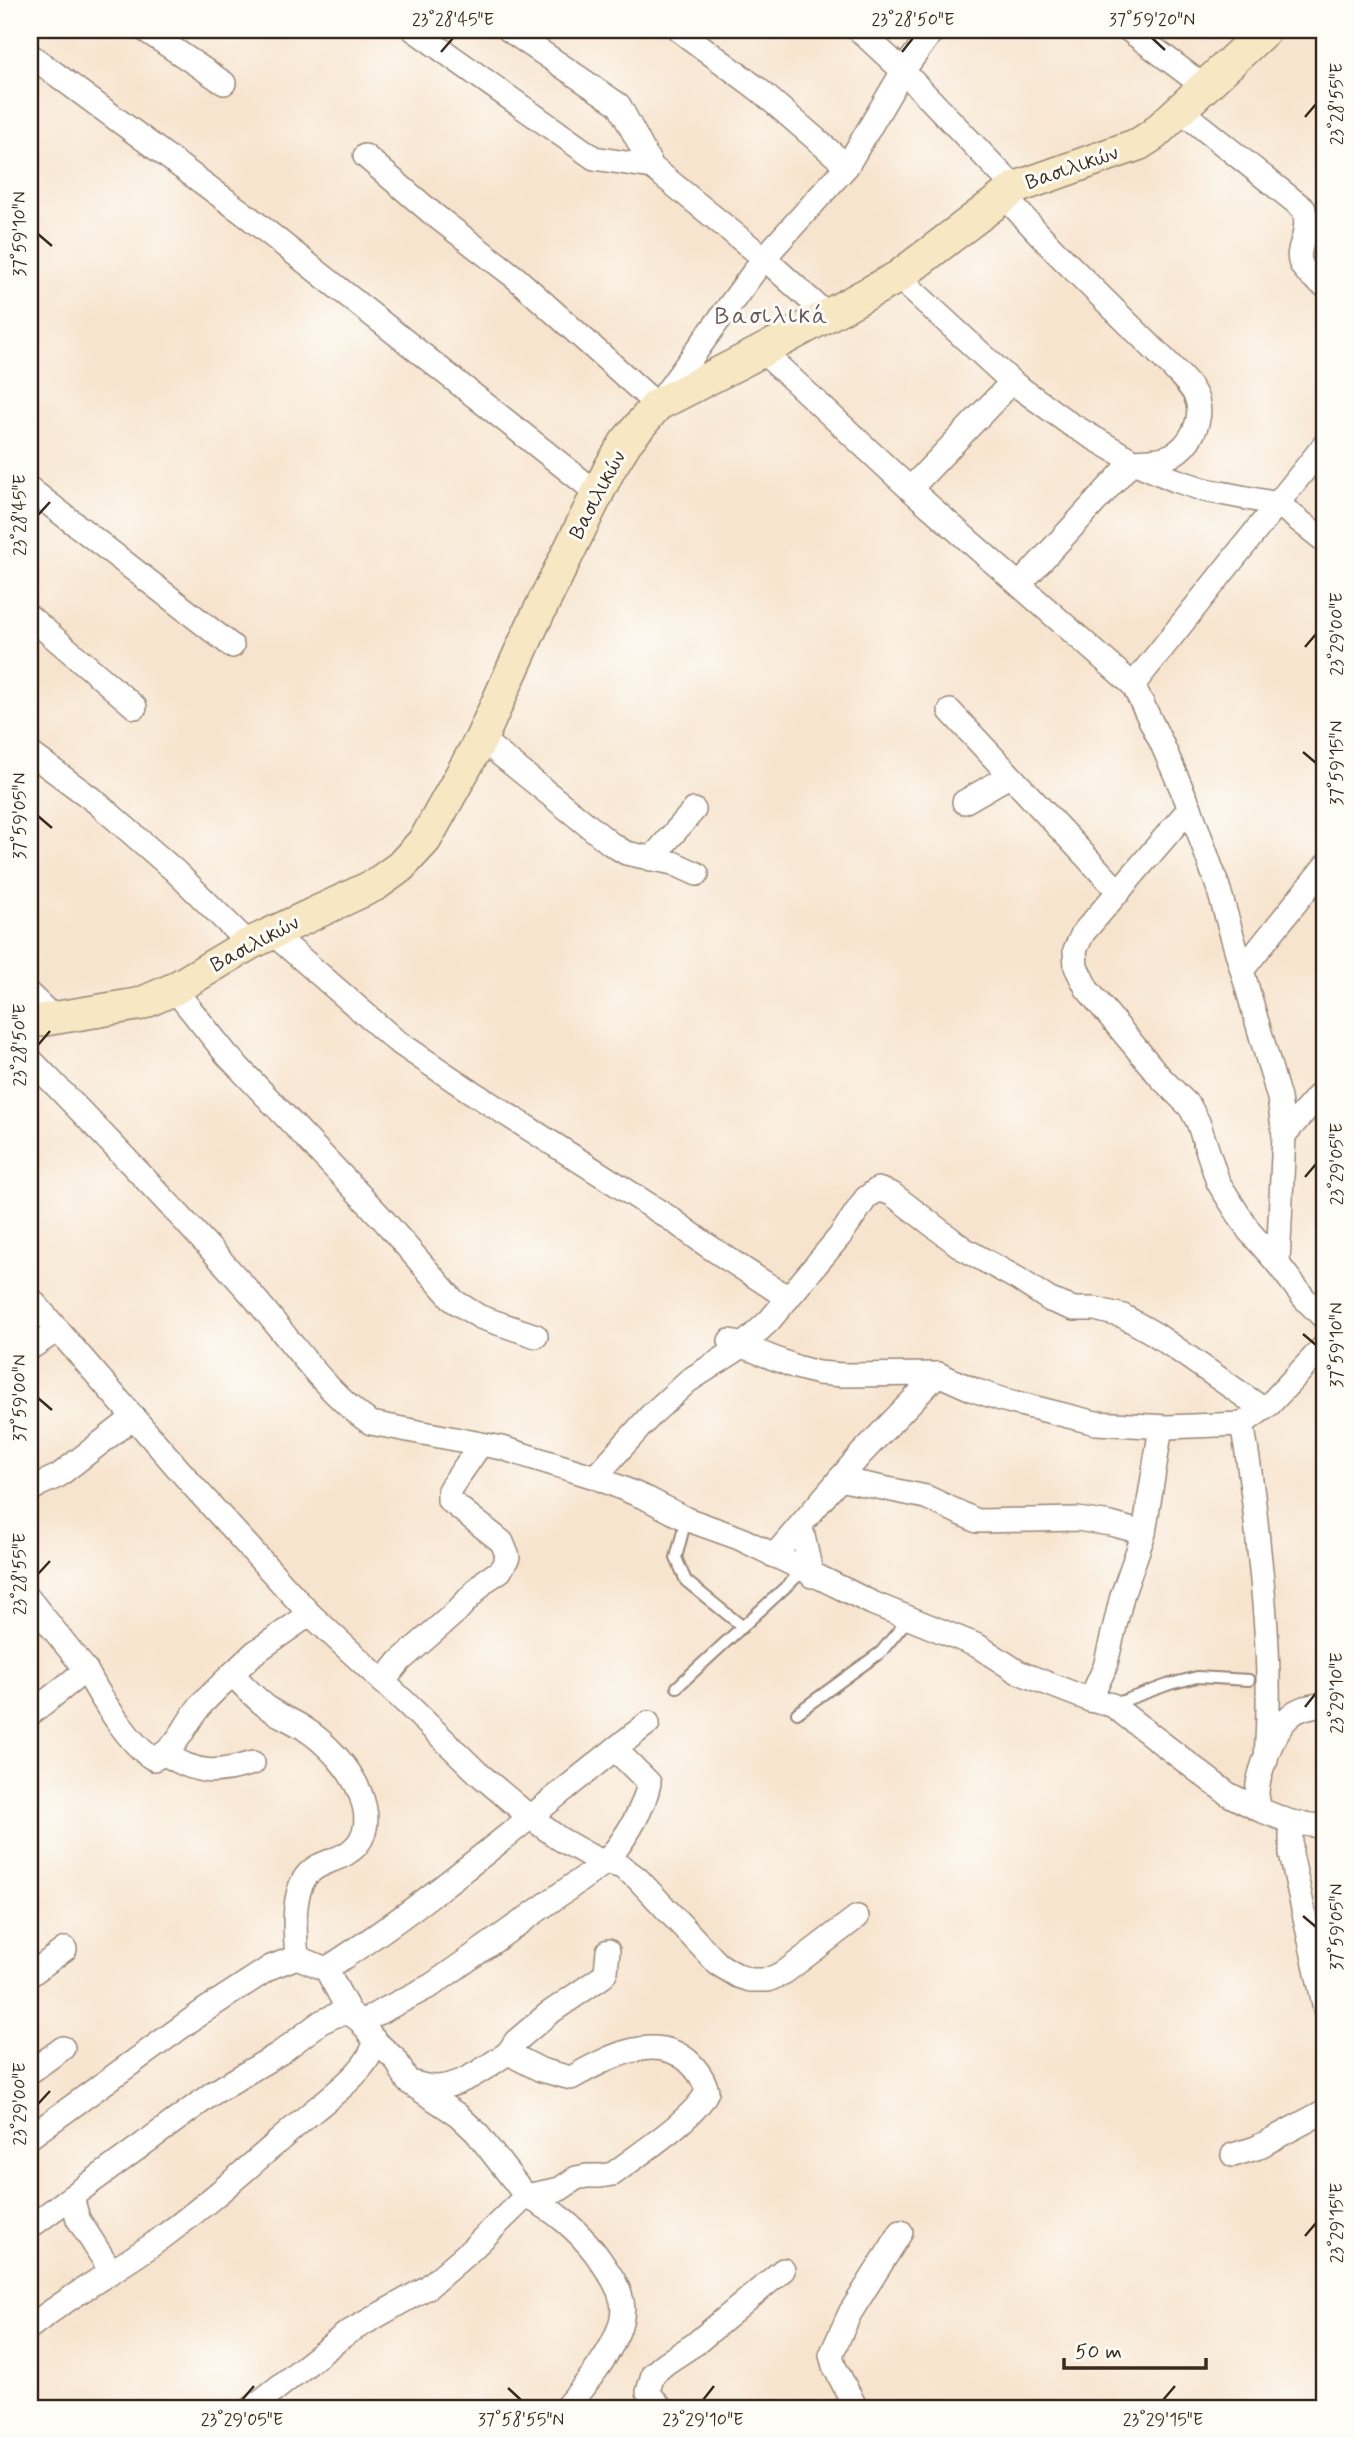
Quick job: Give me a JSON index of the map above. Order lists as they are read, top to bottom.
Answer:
{
  "streets": {
    "street": ["Βασιλικών"]
  },
  "districts": ["Βασιλικά"],
  "scale_bar": "50 m",
  "coordinates": [
    "23°28'45\"E",
    "23°28'50\"E",
    "37°59'20\"N",
    "23°28'55\"E",
    "37°59'10\"N",
    "23°29'00\"E",
    "37°59'15\"N",
    "37°59'05\"N",
    "23°29'05\"E",
    "37°59'00\"N",
    "23°29'10\"E",
    "23°29'15\"E",
    "37°58'55\"N"
  ]
}
